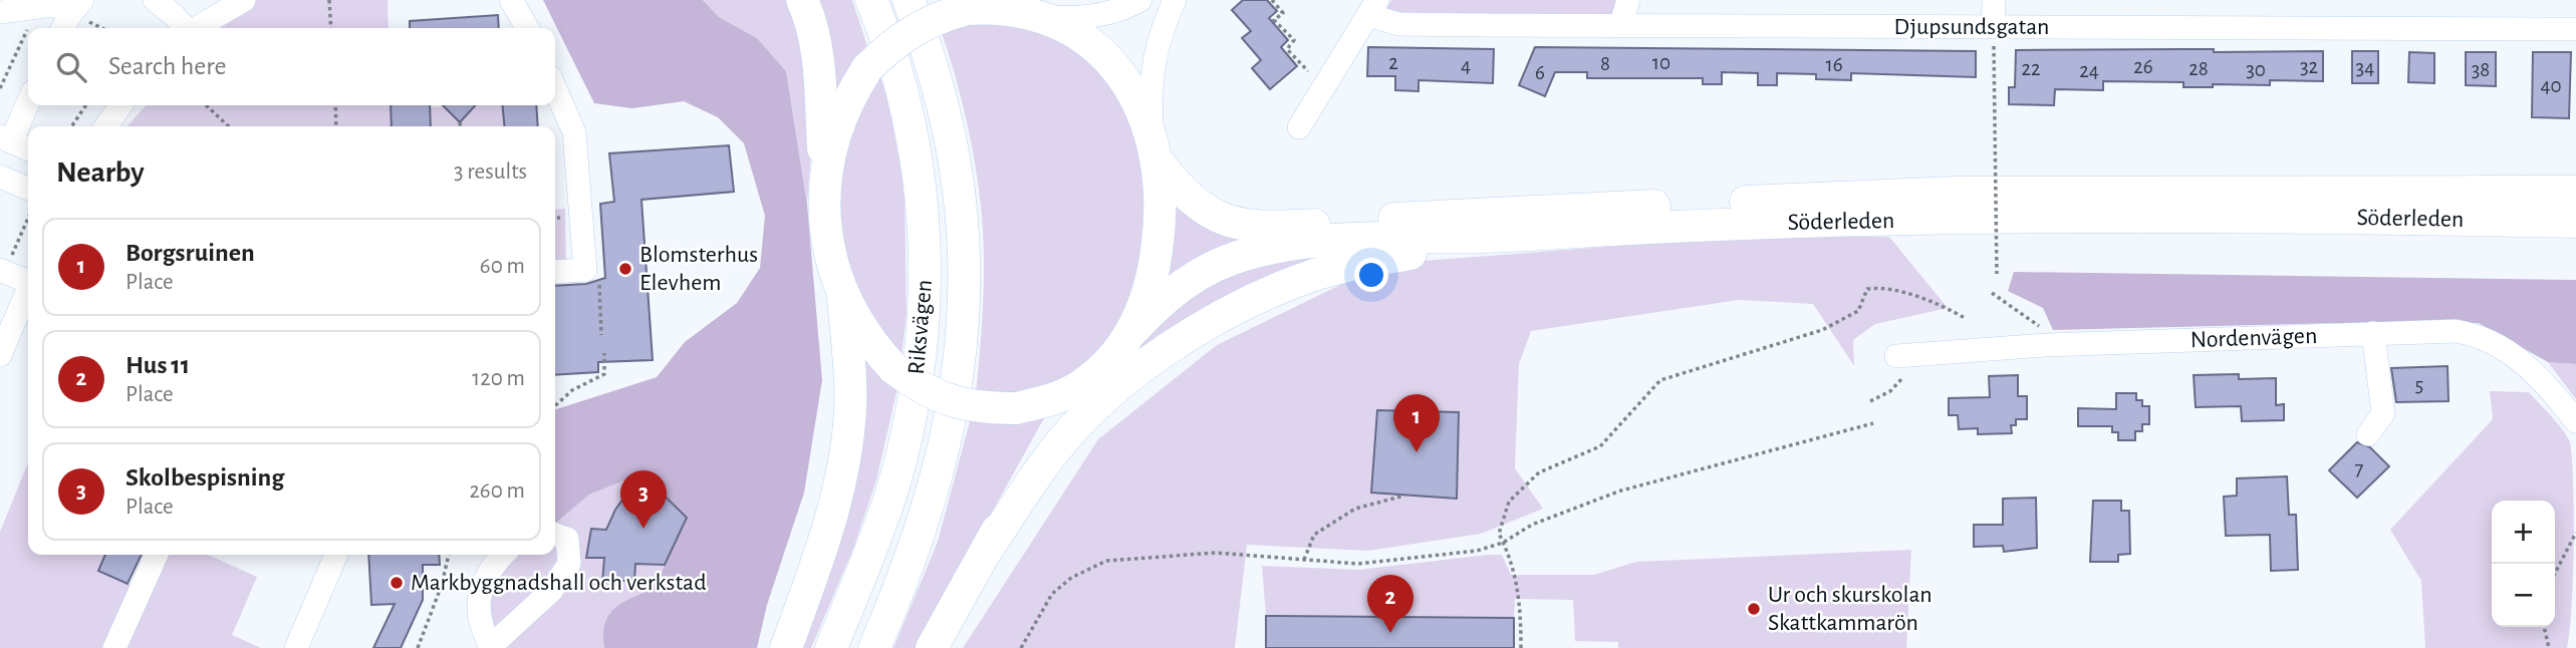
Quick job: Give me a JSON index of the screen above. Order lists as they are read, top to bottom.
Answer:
{
  "streets": {
    "highway": ["Söderleden", "Riksvägen"],
    "street": ["Djupsundsgatan", "Nordenvägen"]
  },
  "places": ["Blomsterhus Elevhem", "Markbyggnadshall och verkstad", "Ur och skurskolan Skattkammarön"],
  "house_numbers": [
    "2",
    "10",
    "8",
    "16",
    "4",
    "26",
    "32",
    "34",
    "22",
    "28",
    "30",
    "38",
    "24",
    "6",
    "40",
    "5",
    "7"
  ],
  "page": {
    "search": "Search here",
    "heading": ["Nearby", "3 results"],
    "list": [
      {
        "mark": "1",
        "name": "Borgsruinen",
        "note": "Place",
        "value": "60 m"
      },
      {
        "mark": "2",
        "name": "Hus 11",
        "note": "Place",
        "value": "120 m"
      },
      {
        "mark": "3",
        "name": "Skolbespisning",
        "note": "Place",
        "value": "260 m"
      }
    ],
    "pins": ["1", "3", "2"],
    "map_buttons": ["+", "−"]
  }
}
